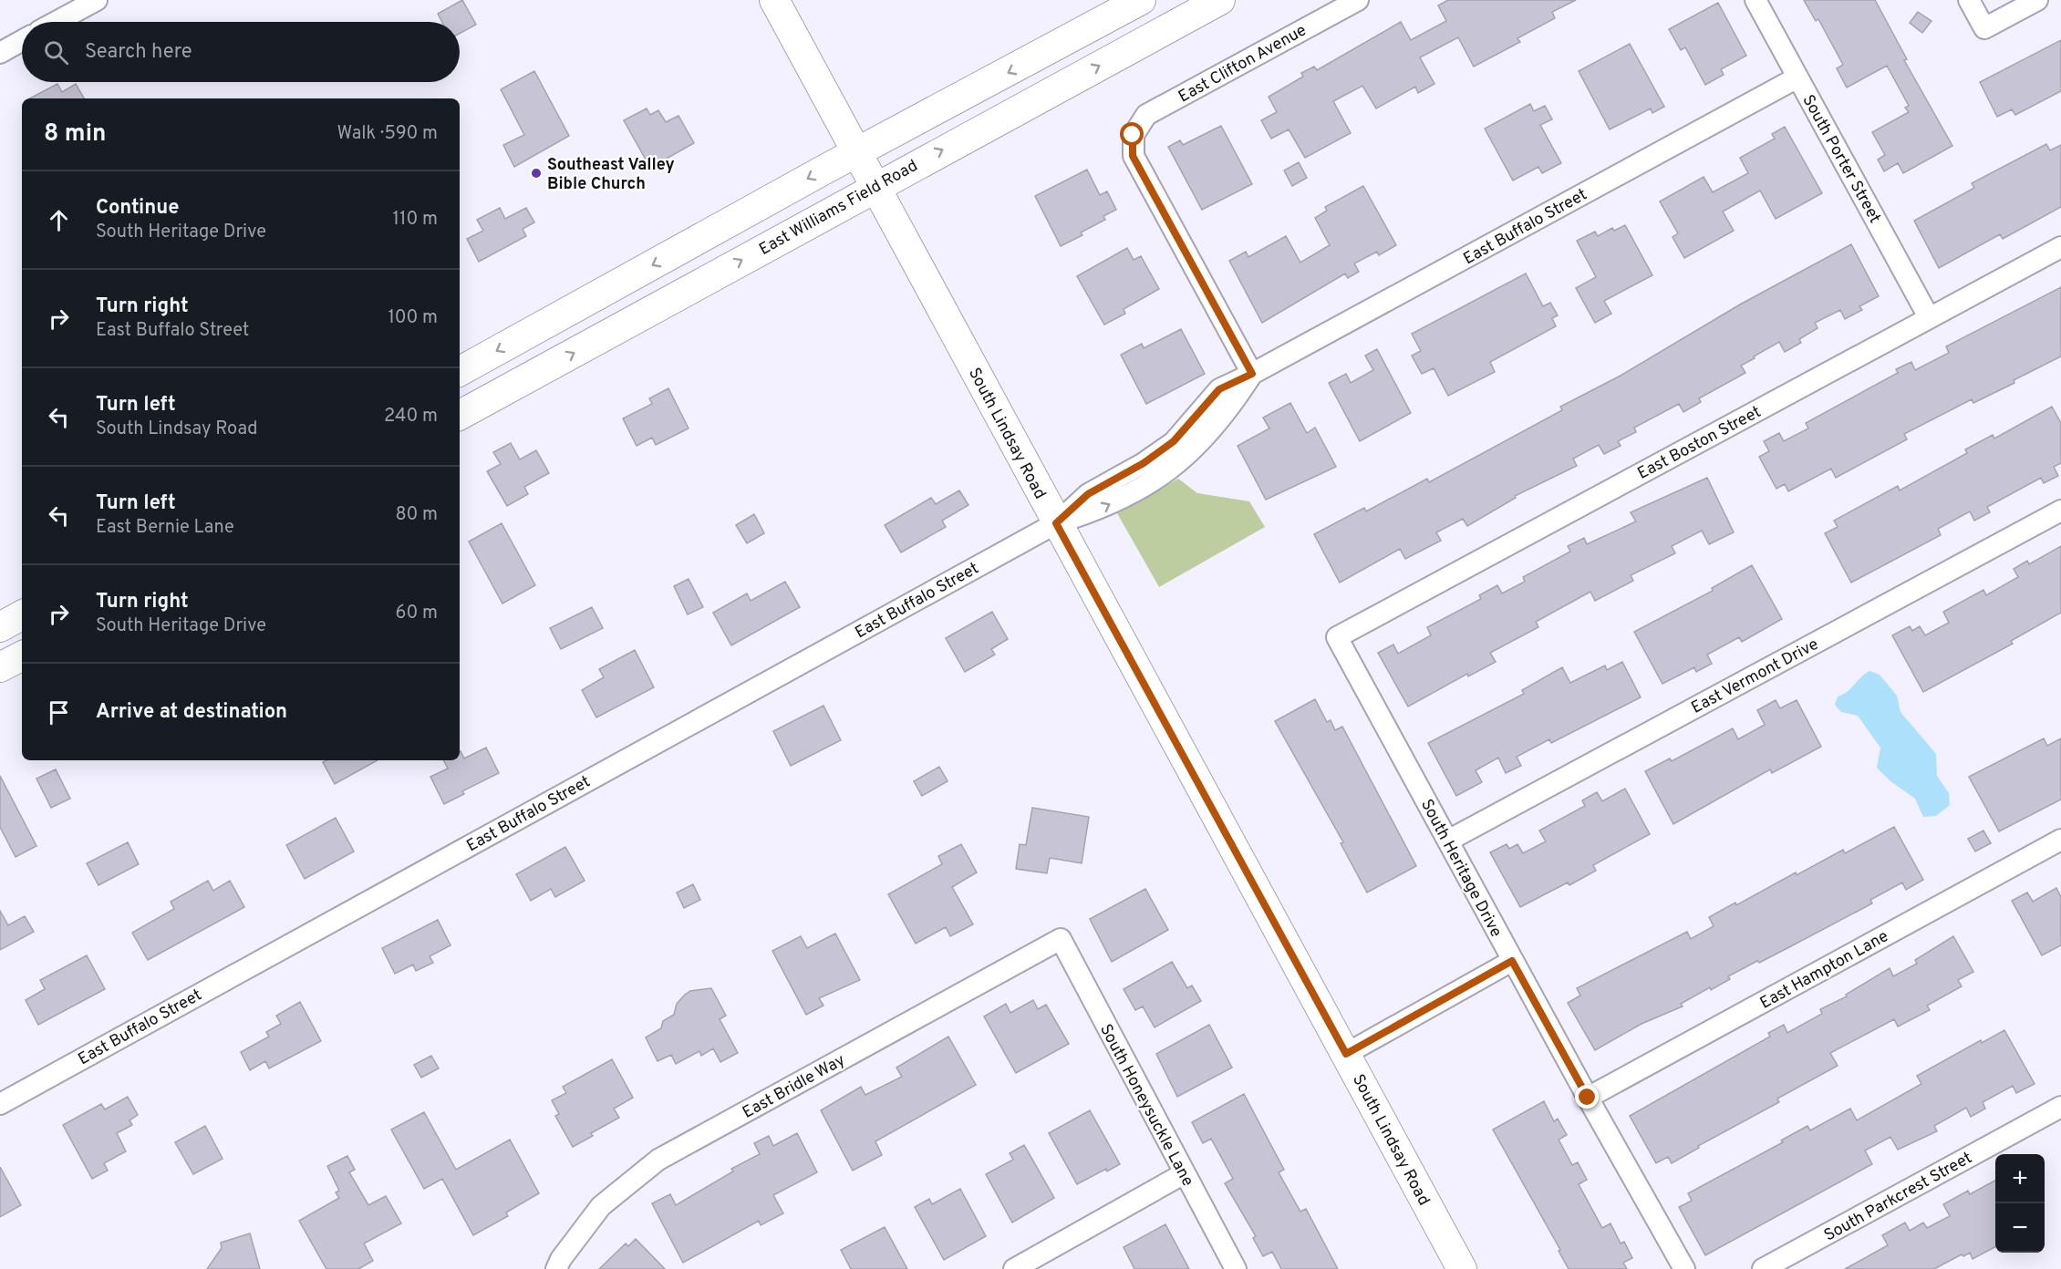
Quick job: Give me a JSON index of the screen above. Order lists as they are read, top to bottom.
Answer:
{
  "streets": {
    "main road": ["East Williams Field Road", "South Lindsay Road"],
    "street": [
      "East Clifton Avenue",
      "South Porter Street",
      "East Buffalo Street",
      "East Boston Street",
      "East Vermont Drive",
      "South Heritage Drive",
      "East Hampton Lane",
      "East Bridle Way",
      "South Honeysuckle Lane",
      "South Parkcrest Street"
    ]
  },
  "crossings": [
    ["East Clifton Avenue", "East Buffalo Street"],
    ["South Porter Street", "East Buffalo Street"],
    ["South Porter Street", "East Boston Street"],
    ["East Williams Field Road", "South Lindsay Road"],
    ["East Buffalo Street", "South Lindsay Road"],
    ["East Boston Street", "South Heritage Drive"],
    ["East Vermont Drive", "South Heritage Drive"],
    ["South Heritage Drive", "East Hampton Lane"],
    ["East Bridle Way", "South Honeysuckle Lane"]
  ],
  "places": ["Southeast Valley Bible Church"],
  "page": {
    "search": "Search here",
    "heading": ["8 min", "Walk · 590 m"],
    "list": [
      ["Continue", "South Heritage Drive", "110 m"],
      ["Turn right", "East Buffalo Street", "100 m"],
      ["Turn left", "South Lindsay Road", "240 m"],
      ["Turn left", "East Bernie Lane", "80 m"],
      ["Turn right", "South Heritage Drive", "60 m"],
      "Arrive at destination"
    ],
    "map_buttons": ["+", "−"]
  }
}
